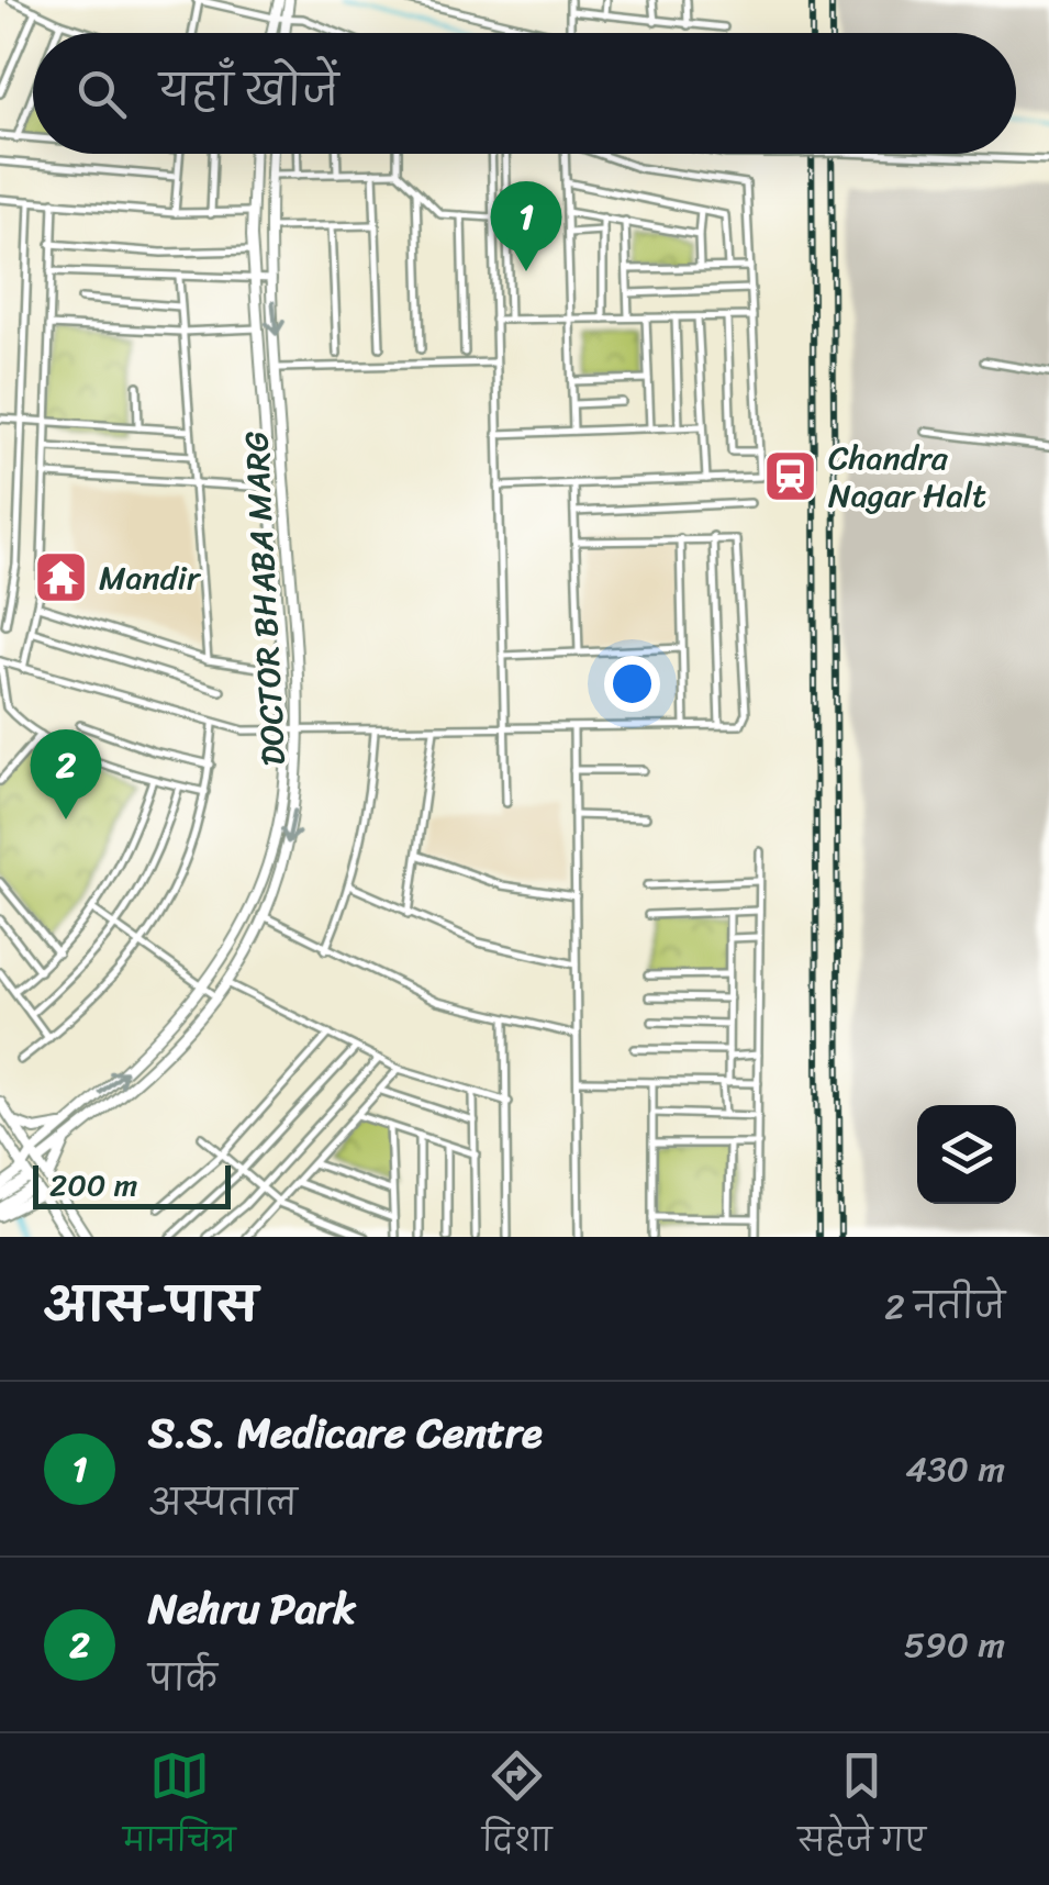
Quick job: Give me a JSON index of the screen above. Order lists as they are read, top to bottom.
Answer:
{
  "streets": {
    "street": ["DOCTOR BHABA MARG"]
  },
  "places": {
    "station": ["Chandra Nagar Halt"],
    "temple": ["Mandir"]
  },
  "scale_bar": "200 m",
  "page": {
    "search": "यहाँ खोजें",
    "pins": ["1", "2"],
    "scale": "200 m",
    "heading": ["आस-पास", "2 नतीजे"],
    "list": [
      {
        "mark": "1",
        "name": "S.S. Medicare Centre",
        "note": "अस्पताल",
        "value": "430 m"
      },
      {
        "mark": "2",
        "name": "Nehru Park",
        "note": "पार्क",
        "value": "590 m"
      }
    ],
    "nav": ["मानचित्र", "दिशा", "सहेजे गए"]
  }
}
